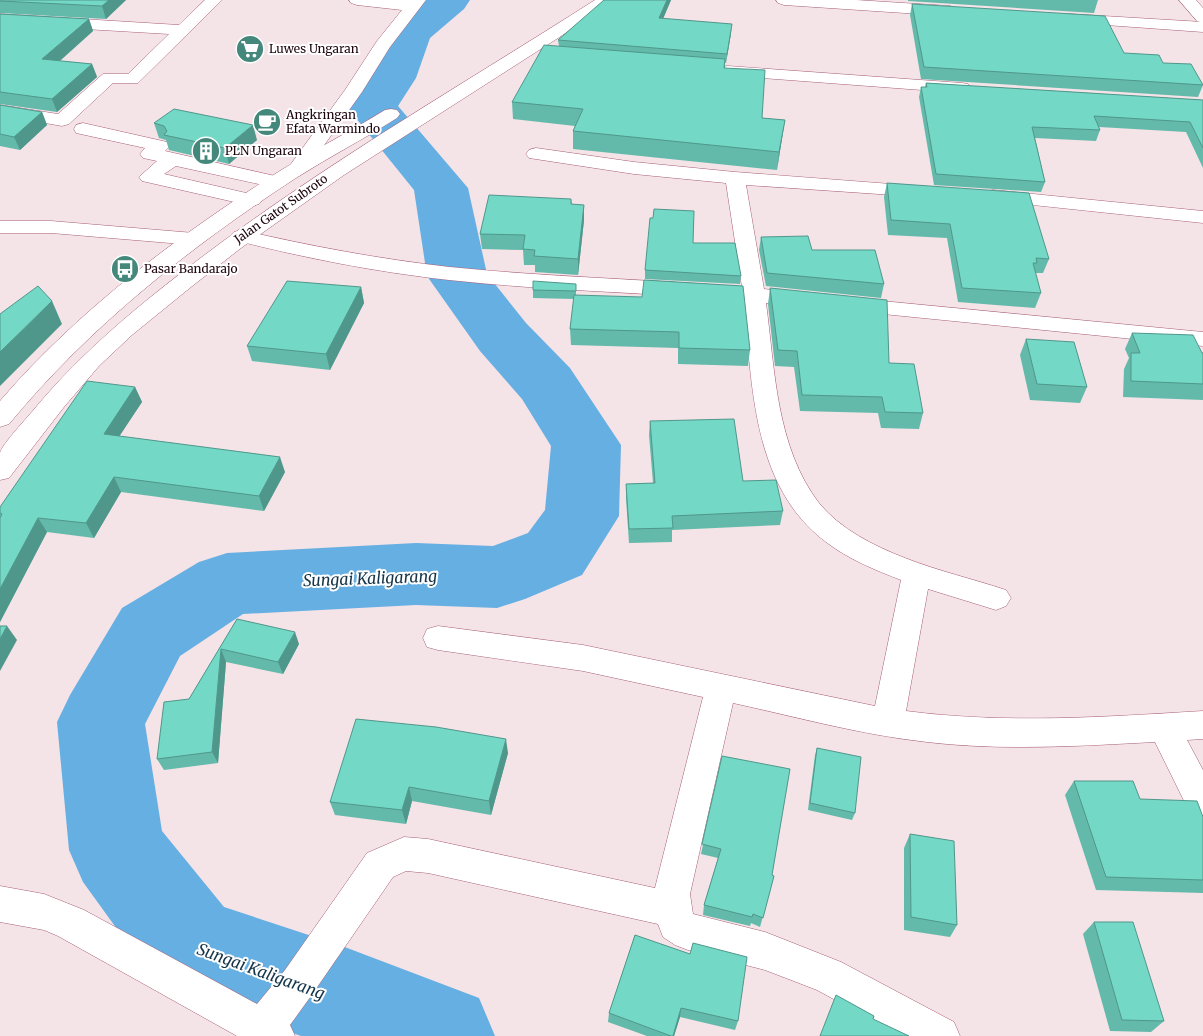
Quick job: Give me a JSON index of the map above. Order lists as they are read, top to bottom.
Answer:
{
  "streets": {
    "main road": ["Jalan Gatot Subroto"]
  },
  "water": ["Sungai Kaligarang"],
  "places": {
    "supermarket": ["Luwes Ungaran"],
    "cafe": ["Angkringan Efata Warmindo"],
    "building": ["PLN Ungaran"],
    "bus stop": ["Pasar Bandarajo"]
  }
}
